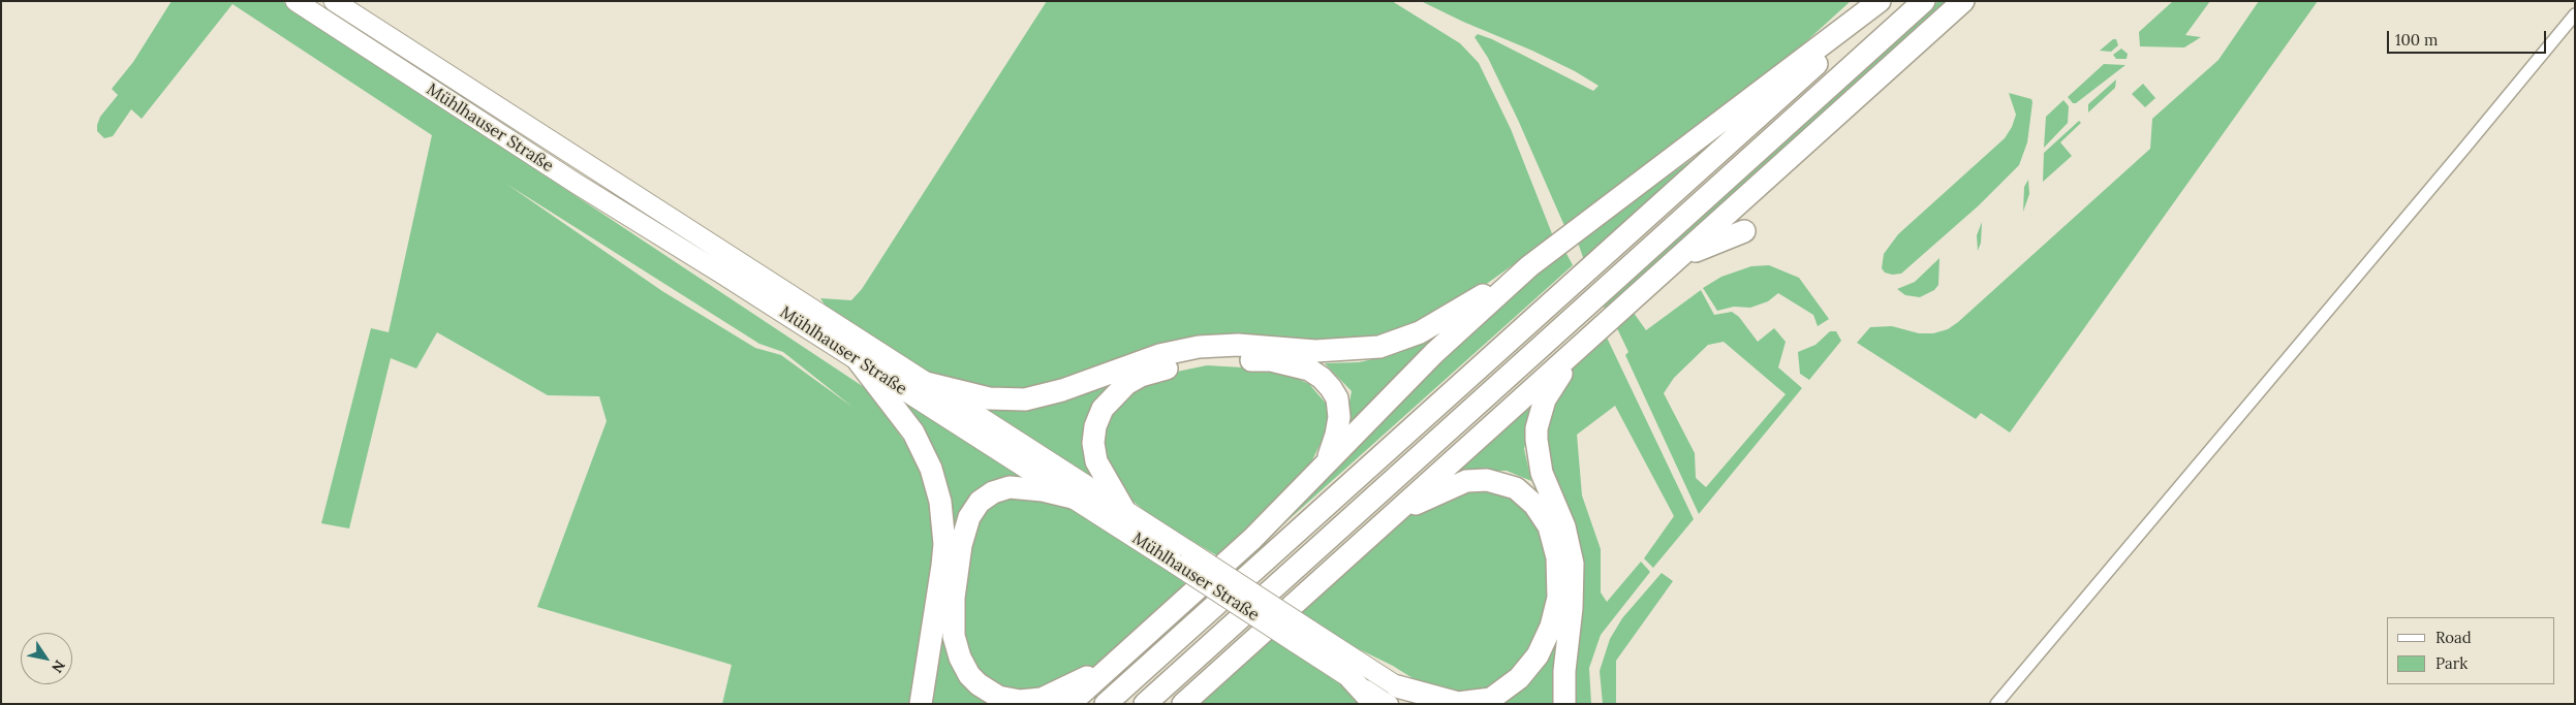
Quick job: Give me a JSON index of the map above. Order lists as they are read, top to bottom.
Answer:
{
  "streets": {
    "main road": ["Mühlhauser Straße"]
  },
  "legend": ["Road", "Park"],
  "scale_bar": "100 m",
  "north": "bottom right"
}
